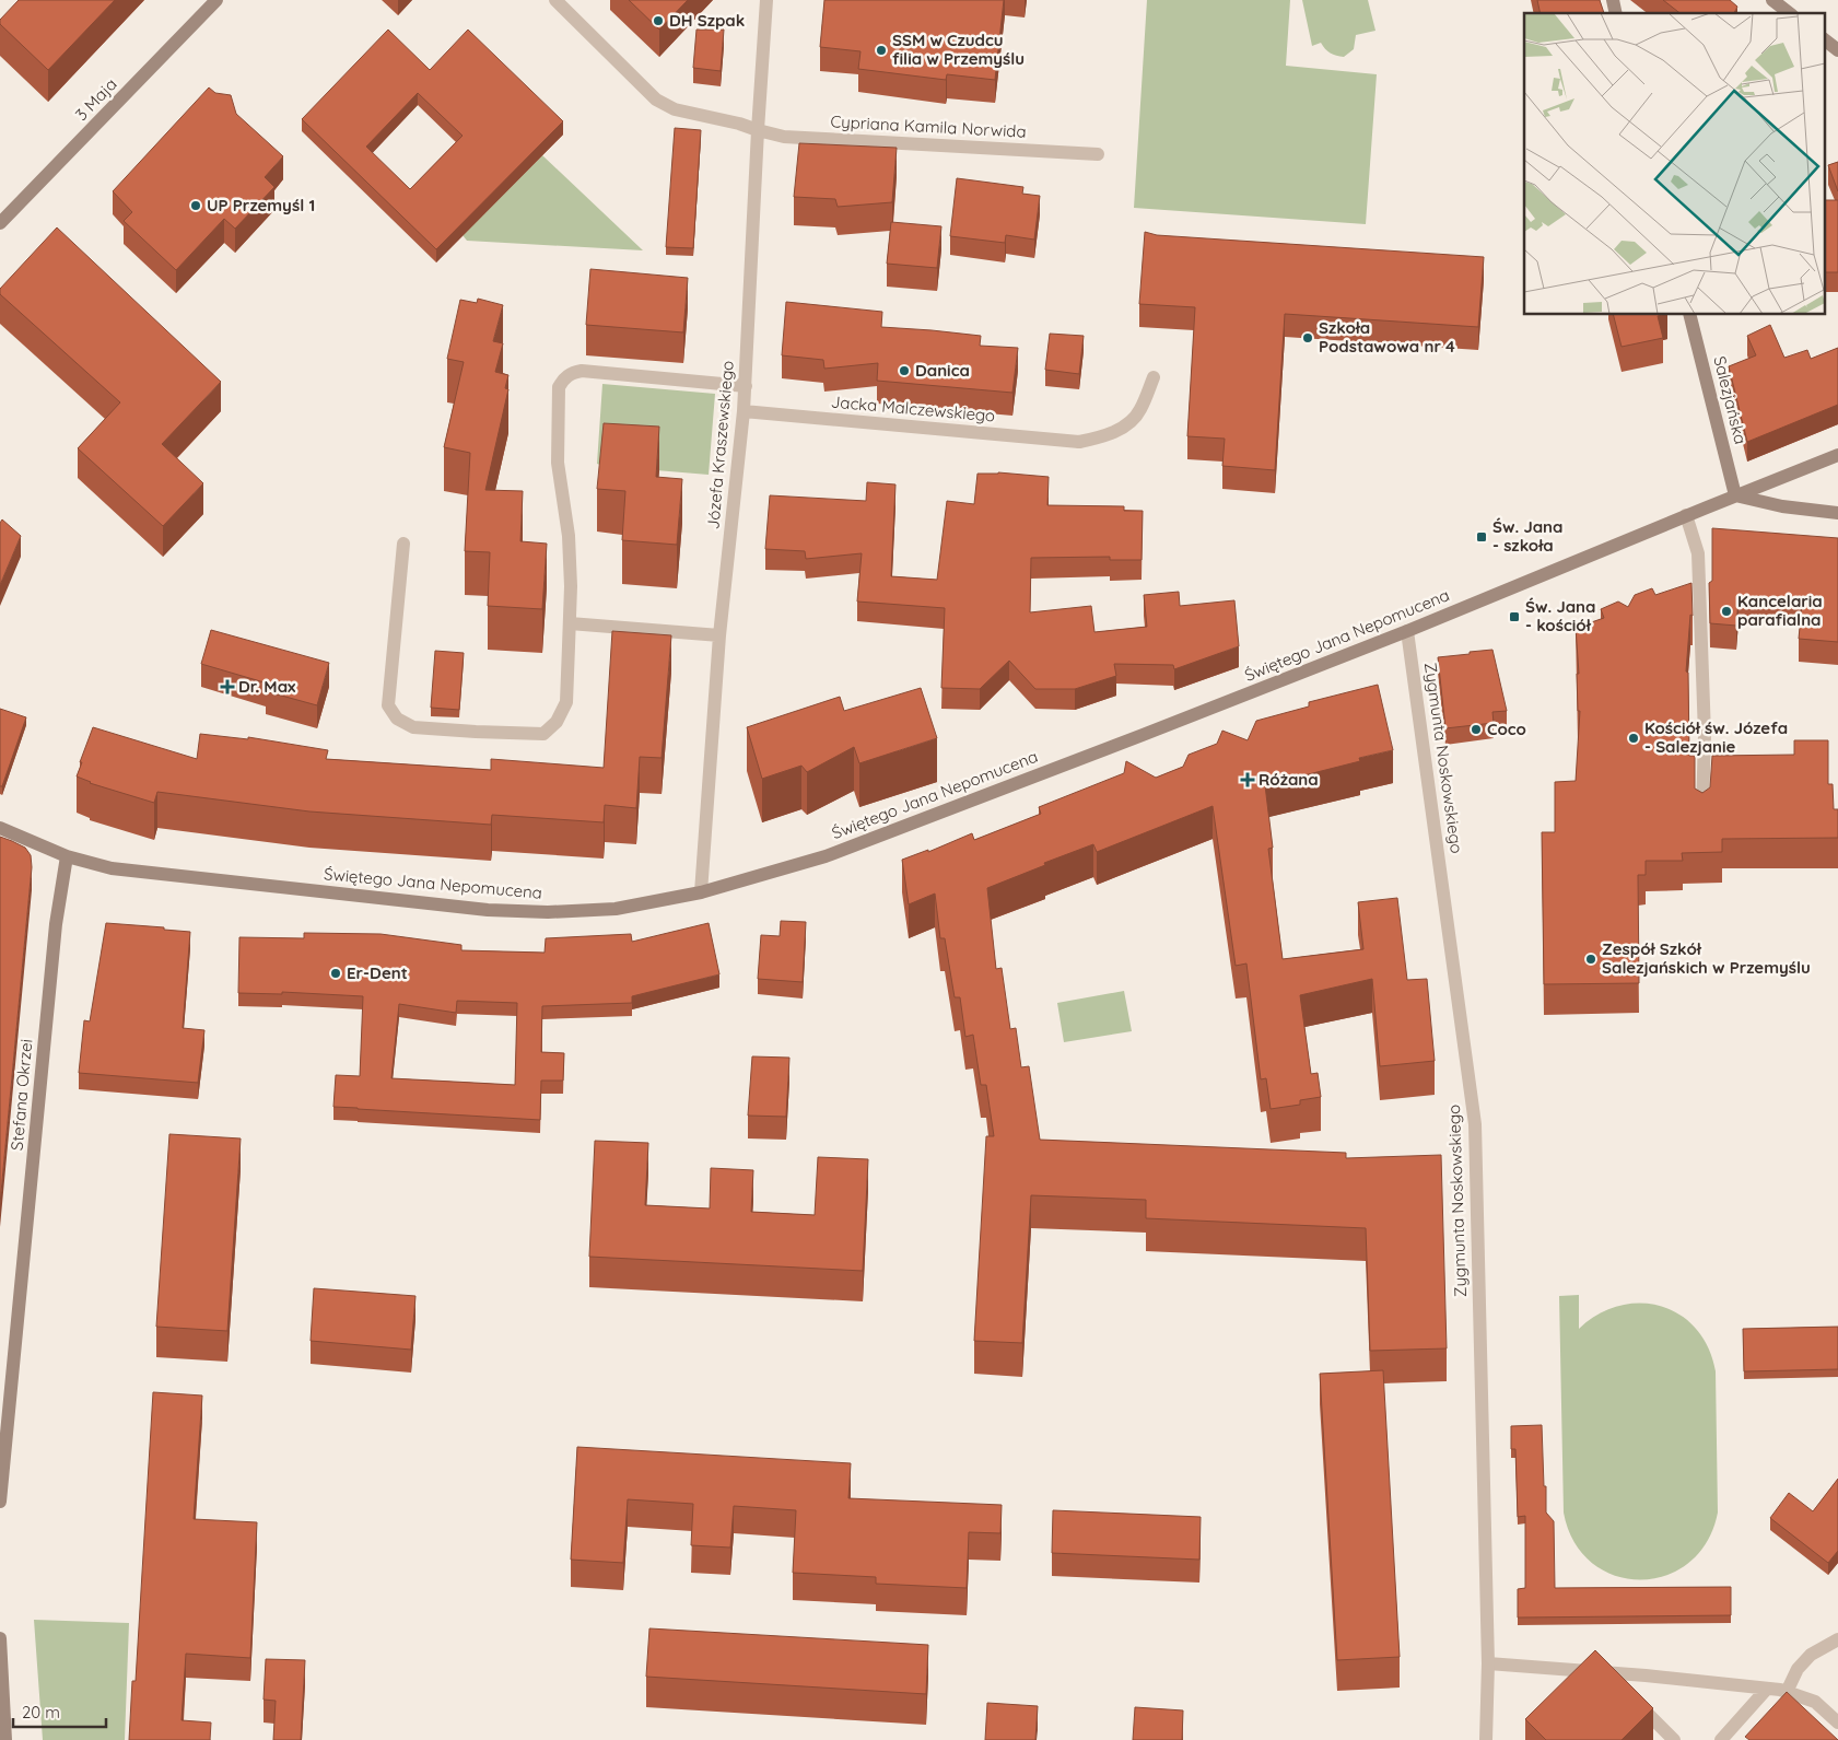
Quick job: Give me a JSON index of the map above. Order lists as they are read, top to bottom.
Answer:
{
  "streets": {
    "street": [
      "3 Maja",
      "Cypriana Kamila Norwida",
      "Salezjańska",
      "Jacka Malczewskiego",
      "Józefa Kraszewskiego",
      "Świętego Jana Nepomucena",
      "Zygmunta Noskowskiego",
      "Stefana Okrzei"
    ]
  },
  "crossings": [
    ["Cypriana Kamila Norwida", "Józefa Kraszewskiego"],
    ["Salezjańska", "Świętego Jana Nepomucena"],
    ["Jacka Malczewskiego", "Józefa Kraszewskiego"],
    ["Józefa Kraszewskiego", "Świętego Jana Nepomucena"],
    ["Świętego Jana Nepomucena", "Zygmunta Noskowskiego"],
    ["Świętego Jana Nepomucena", "Stefana Okrzei"]
  ],
  "places": {
    "other": [
      "DH Szpak",
      "SSM w Czudcu filia w Przemyślu",
      "UP Przemyśl 1",
      "Szkoła Podstawowa nr 4",
      "Danica",
      "Kancelaria parafialna",
      "Coco",
      "Kościół św. Józefa - Salezjanie",
      "Zespół Szkół Salezjańskich w Przemyślu",
      "Er-Dent"
    ],
    "transit": ["Św. Jana - szkoła", "Św. Jana - kościół"],
    "health": ["Dr. Max", "Różana"]
  },
  "scale_bar": "20 m"
}
